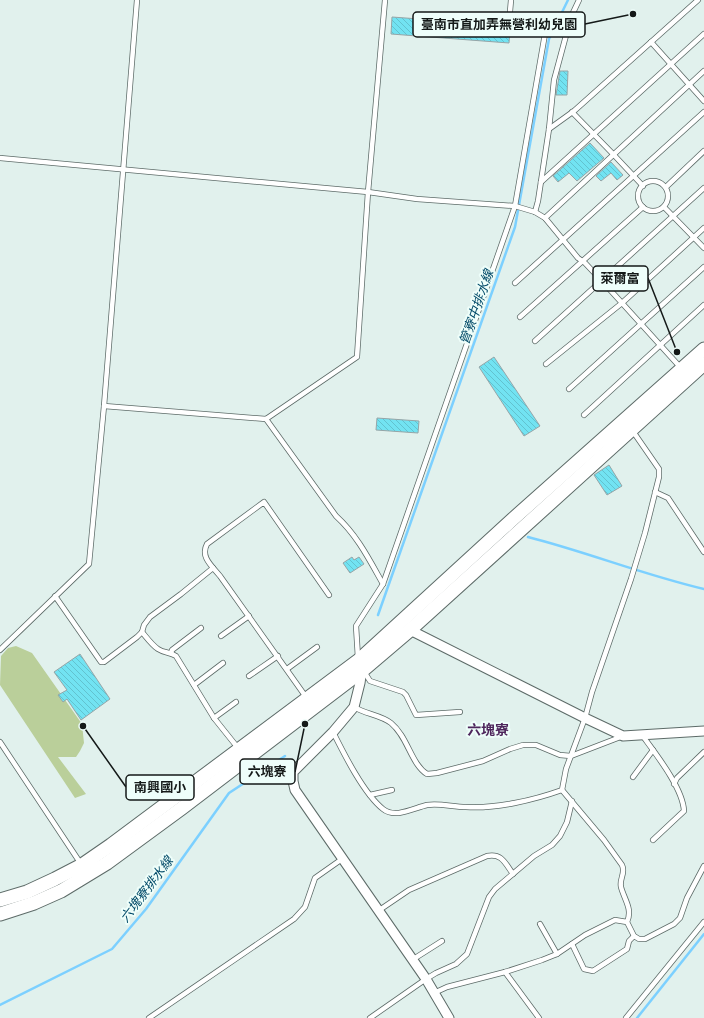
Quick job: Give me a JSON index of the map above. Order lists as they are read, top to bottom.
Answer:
{
  "districts": ["六塊寮"],
  "water": ["管寮中排水線", "六塊寮排水線"],
  "places": [
    "臺南市直加弄無營利幼兒園",
    "萊爾富",
    "六塊寮",
    "南興國小"
  ]
}
